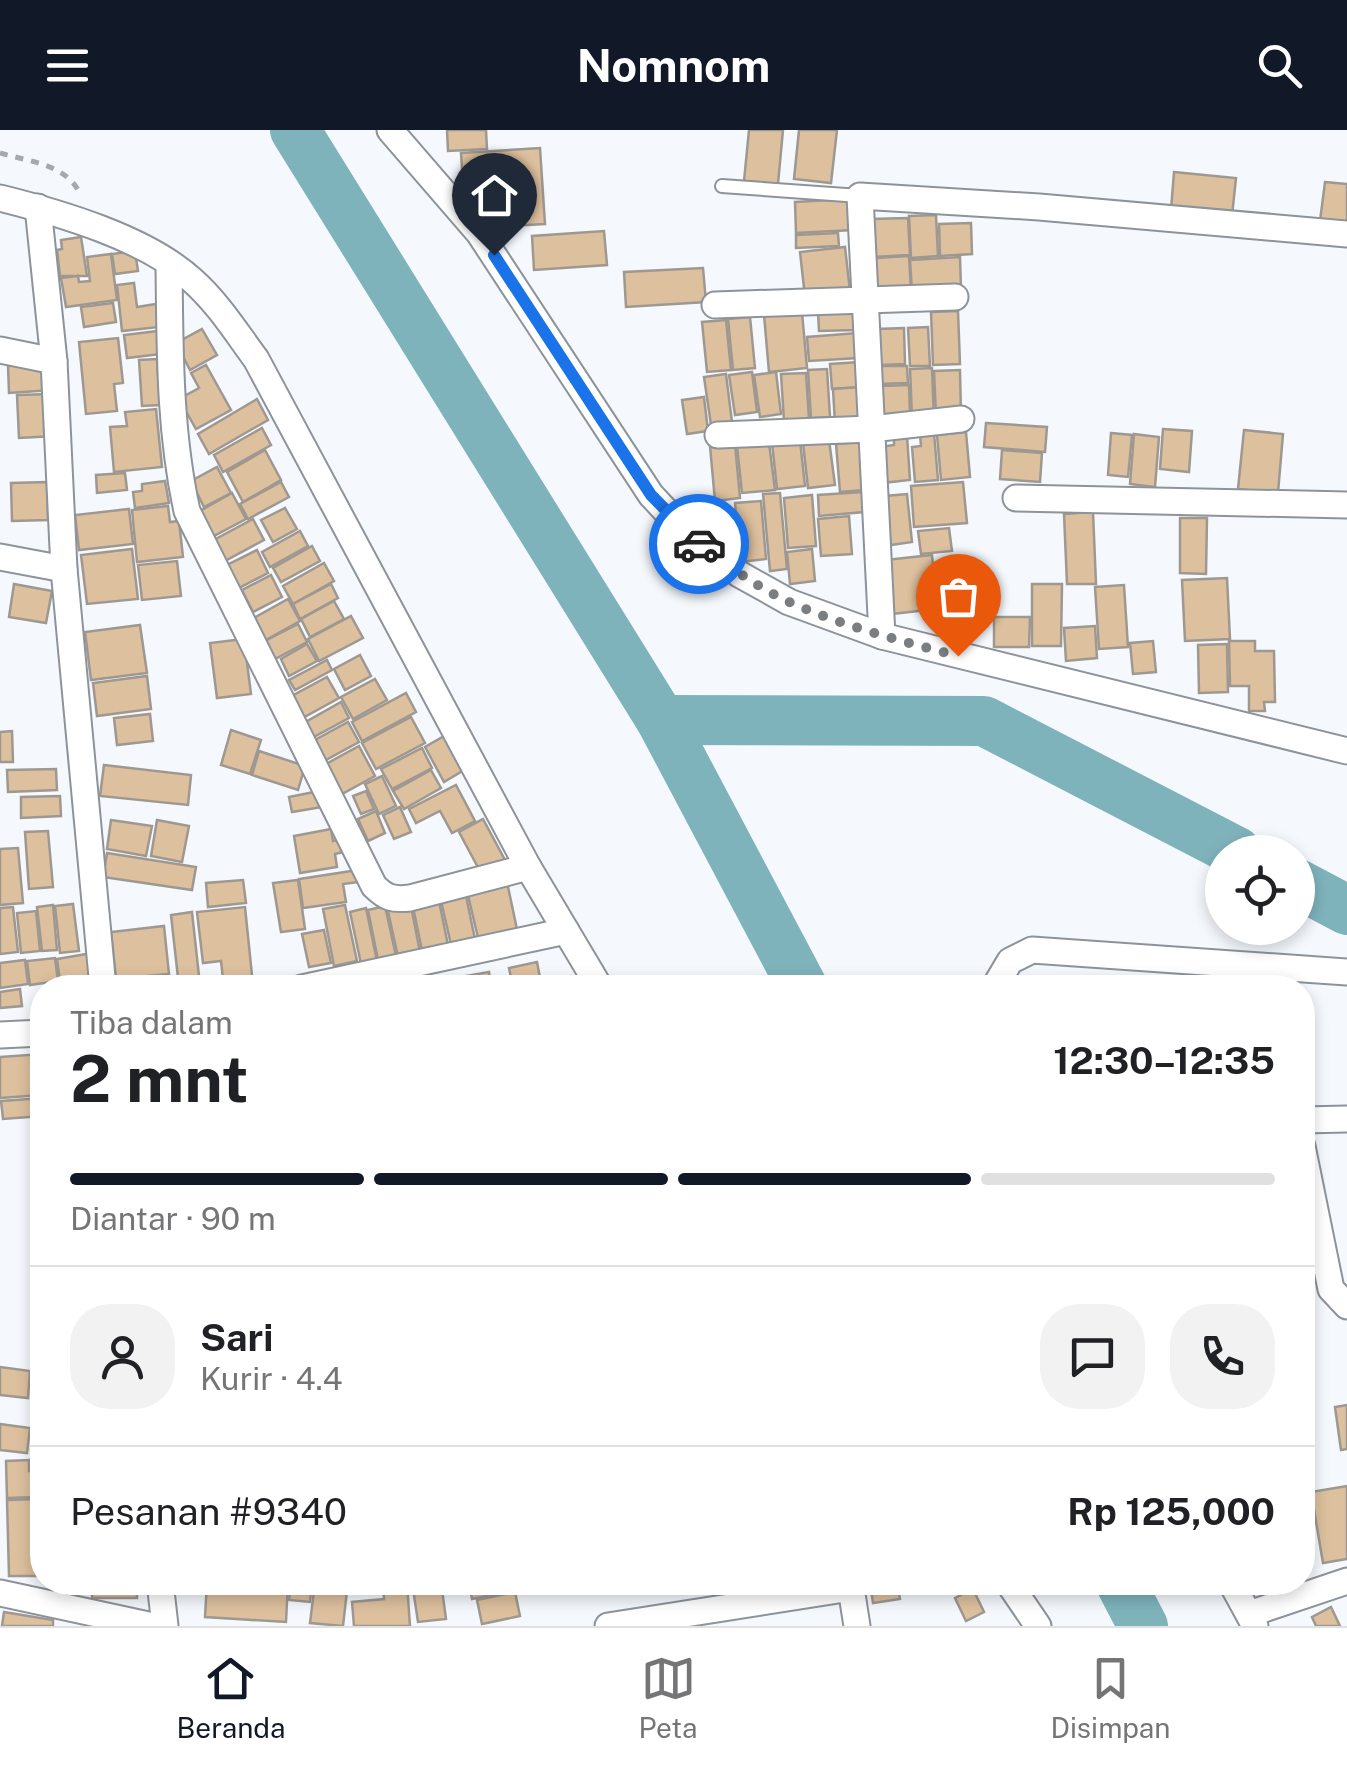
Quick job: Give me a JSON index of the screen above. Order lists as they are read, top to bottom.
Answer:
{
  "page": {
    "header": "Nomnom",
    "heading": ["2 mnt", "Tiba dalam", "12:30–12:35"],
    "panel": [
      "Sari",
      "Kurir · 4.4",
      "Pesanan #9340",
      "Rp 125,000"
    ],
    "bar": "Diantar · 90 m",
    "tabs": ["Beranda", "Peta", "Disimpan"]
  }
}
